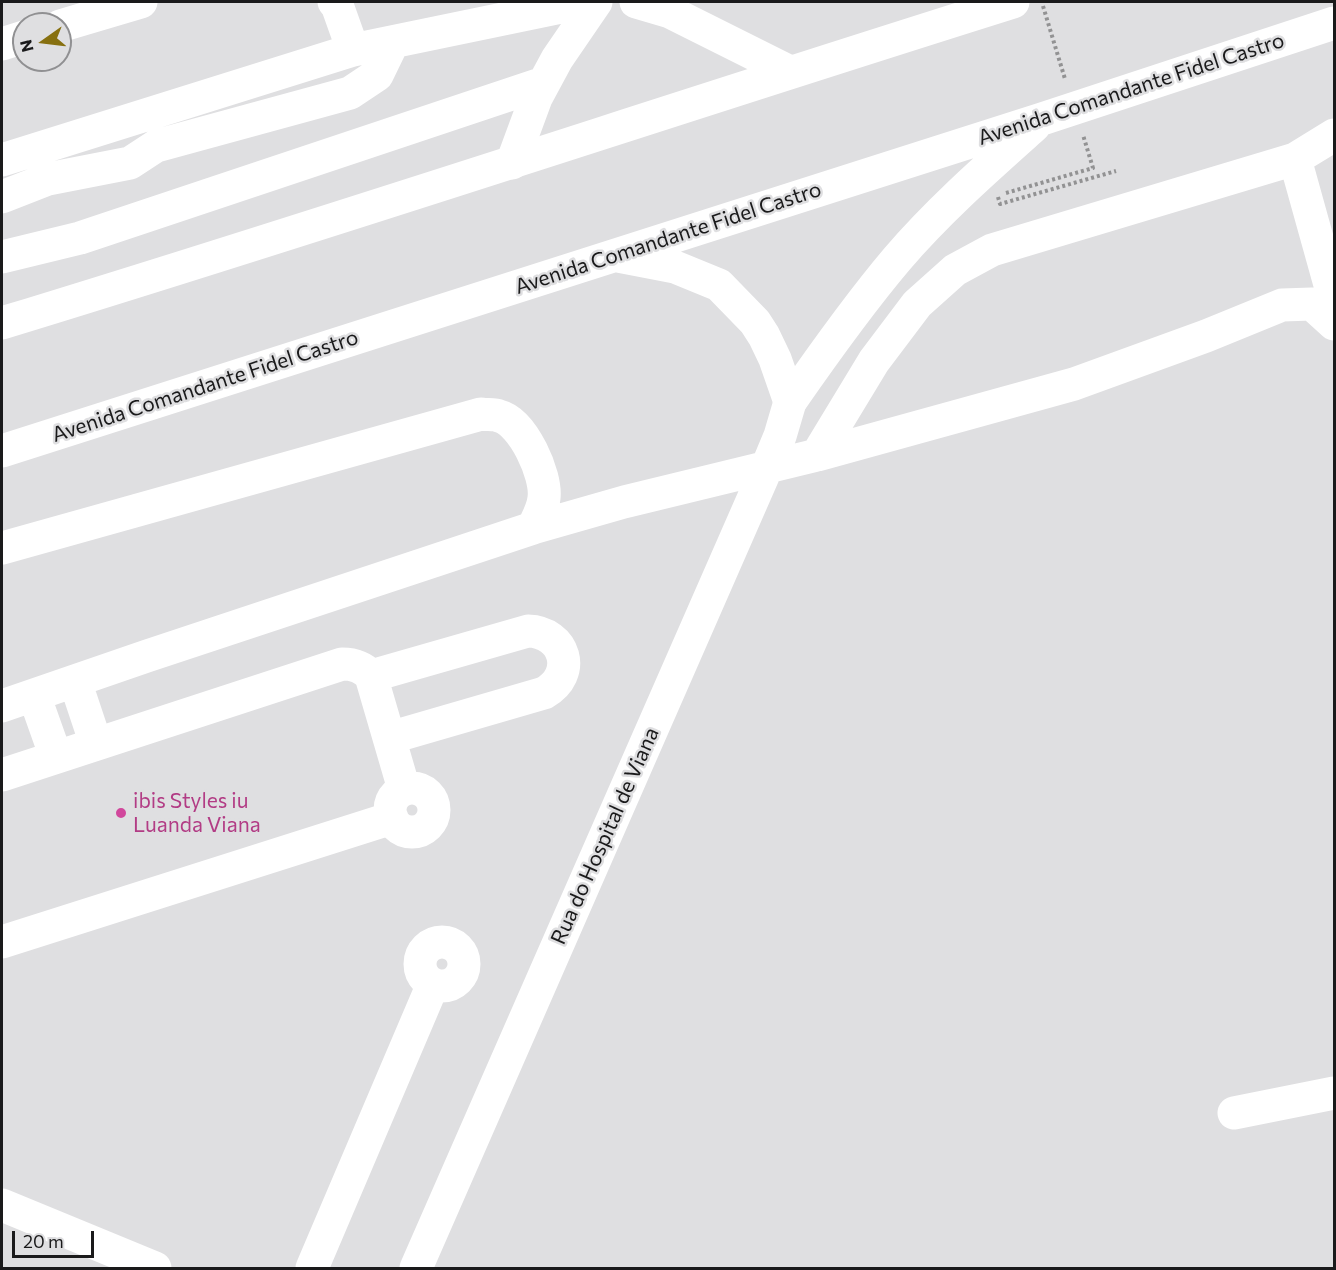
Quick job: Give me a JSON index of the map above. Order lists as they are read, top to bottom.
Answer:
{
  "streets": {
    "main road": ["Avenida Comandante Fidel Castro", "Rua do Hospital de Viana"]
  },
  "crossings": [
    ["Avenida Comandante Fidel Castro", "Rua do Hospital de Viana"]
  ],
  "places": ["ibis Styles iu Luanda Viana"],
  "scale_bar": "20 m",
  "north": "left"
}
